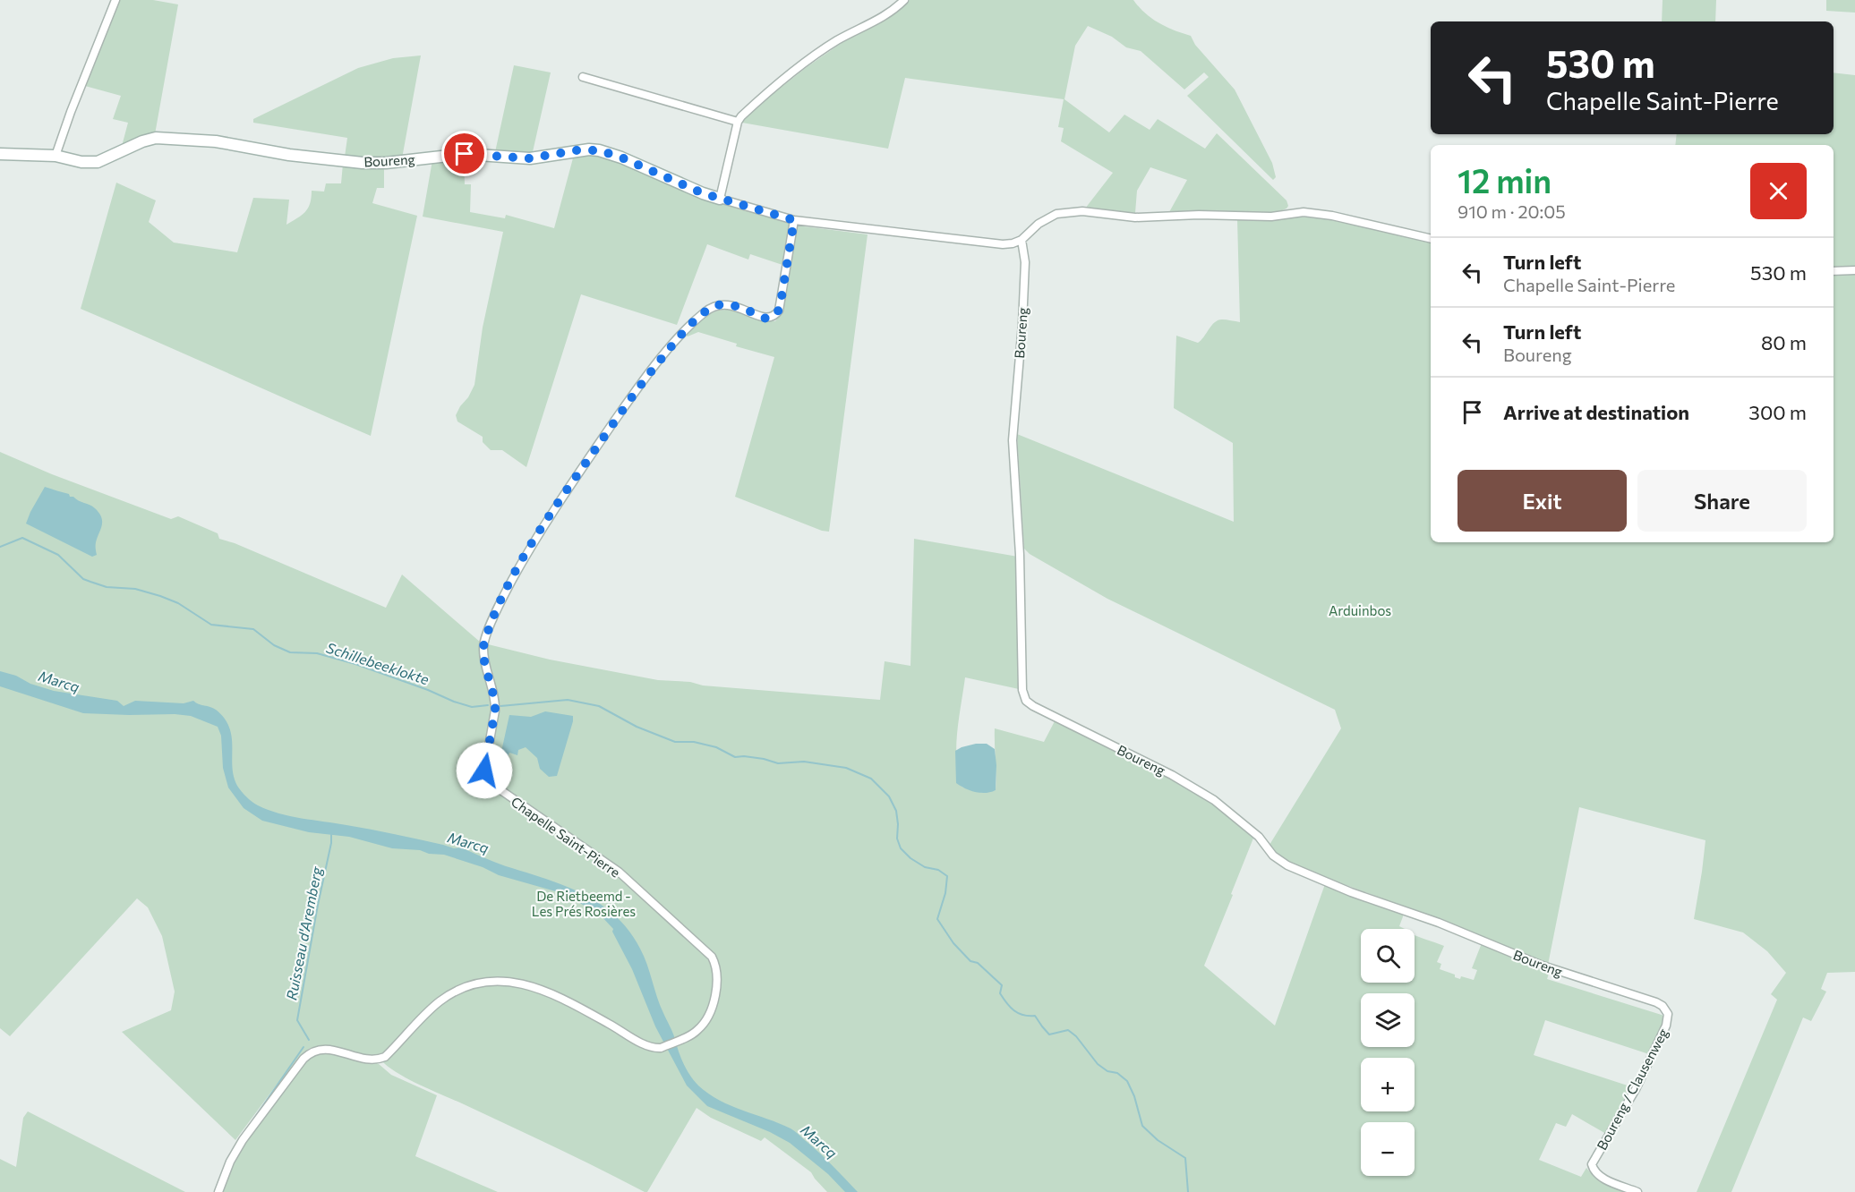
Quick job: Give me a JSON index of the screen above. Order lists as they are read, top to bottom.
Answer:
{
  "streets": {
    "street": ["Boureng", "Chapelle Saint-Pierre", "Boureng / Clausenweg"]
  },
  "crossings": [
    ["Boureng", "Chapelle Saint-Pierre"],
    ["Boureng", "Boureng / Clausenweg"]
  ],
  "water": ["Schillebeeklokte", "Marcq", "Ruisseau d'Aremberg"],
  "parks": ["Arduinbos", "De Rietbeemd - Les Prés Rosières"],
  "page": {
    "turn": ["530 m", "Chapelle Saint-Pierre"],
    "heading": ["12 min", "910 m · 20:05"],
    "list": [
      {
        "name": "Turn left",
        "note": "Chapelle Saint-Pierre",
        "value": "530 m"
      },
      {
        "name": "Turn left",
        "note": "Boureng",
        "value": "80 m"
      },
      {
        "name": "Arrive at destination",
        "value": "300 m"
      }
    ],
    "buttons": ["Exit", "Share"],
    "map_buttons": ["+", "−"]
  }
}
